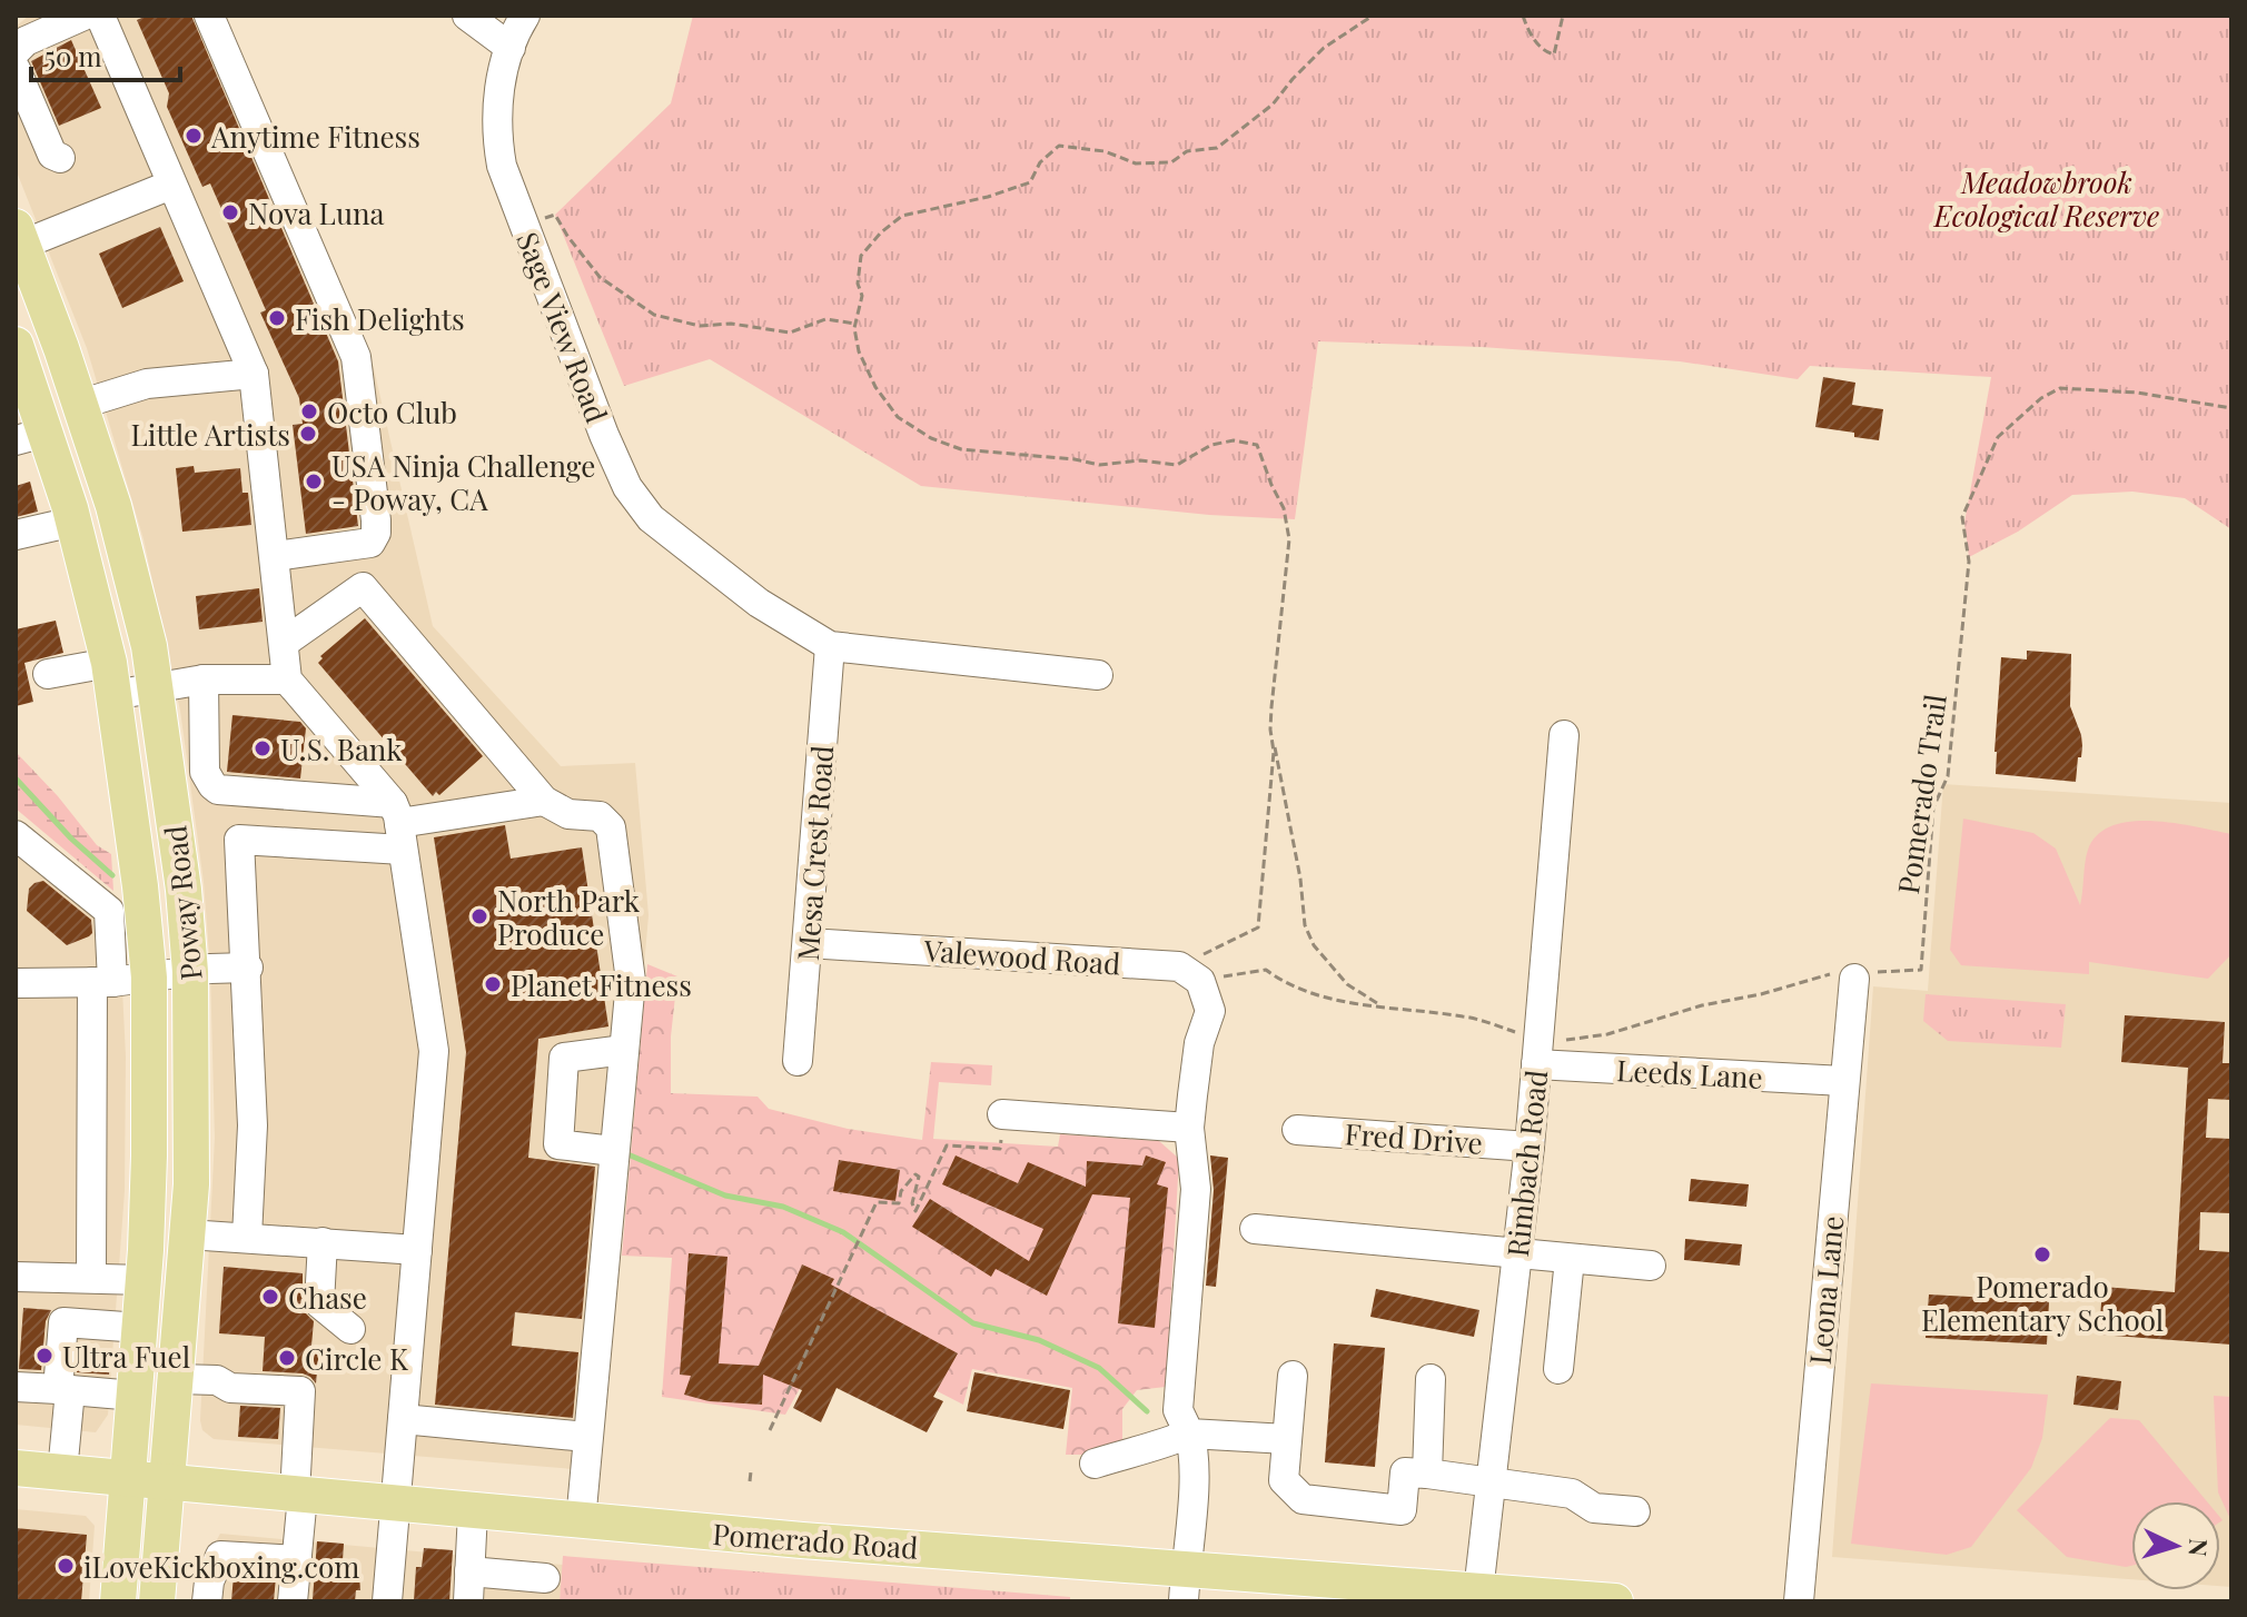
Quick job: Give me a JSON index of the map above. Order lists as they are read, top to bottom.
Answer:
{
  "streets": {
    "main road": ["Poway Road", "Pomerado Road"],
    "street": [
      "Sage View Road",
      "Mesa Crest Road",
      "Valewood Road",
      "Leeds Lane",
      "Fred Drive",
      "Rimbach Road",
      "Leona Lane"
    ],
    "path": ["Pomerado Trail"]
  },
  "crossings": [
    ["Sage View Road", "Mesa Crest Road"],
    ["Pomerado Trail", "Valewood Road"],
    ["Pomerado Trail", "Leeds Lane"],
    ["Pomerado Trail", "Rimbach Road"],
    ["Pomerado Trail", "Leona Lane"],
    ["Mesa Crest Road", "Valewood Road"],
    ["Poway Road", "Pomerado Road"],
    ["Leeds Lane", "Rimbach Road"],
    ["Leeds Lane", "Leona Lane"],
    ["Fred Drive", "Rimbach Road"],
    ["Rimbach Road", "Pomerado Road"]
  ],
  "parks": ["Meadowbrook Ecological Reserve"],
  "places": [
    "Anytime Fitness",
    "Nova Luna",
    "Fish Delights",
    "Octo Club",
    "Little Artists",
    "USA Ninja Challenge - Poway, CA",
    "U.S. Bank",
    "North Park Produce",
    "Planet Fitness",
    "Pomerado Elementary School",
    "Chase",
    "Ultra Fuel",
    "Circle K",
    "iLoveKickboxing.com"
  ],
  "scale_bar": "50 m",
  "north": "right"
}
